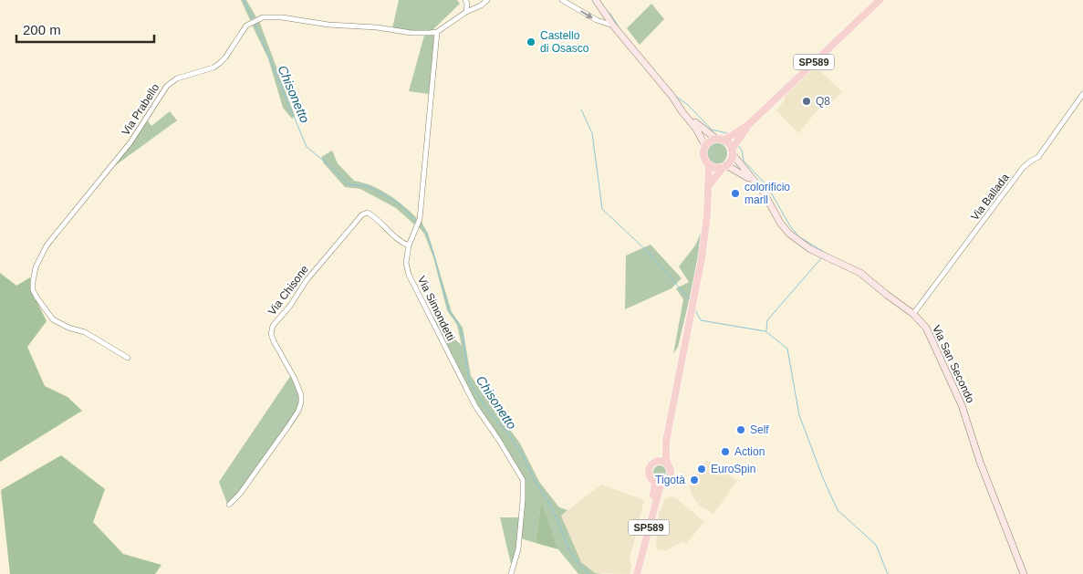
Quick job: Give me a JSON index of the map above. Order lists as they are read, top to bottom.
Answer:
{
  "streets": {
    "main road": ["SP589"],
    "street": [
      "Via Prabello",
      "Via Ballada",
      "Via Chisone",
      "Via Simondetti",
      "Via San Secondo"
    ]
  },
  "crossings": [
    ["SP589", "Via San Secondo"],
    ["Via Prabello", "Via Simondetti"],
    ["Via Ballada", "Via San Secondo"],
    ["Via Chisone", "Via Simondetti"]
  ],
  "water": ["Chisonetto"],
  "places": [
    "Castello di Osasco",
    "Q8",
    "colorificio marll",
    "Self",
    "Action",
    "EuroSpin",
    "Tigotà"
  ],
  "scale_bar": "200 m"
}
